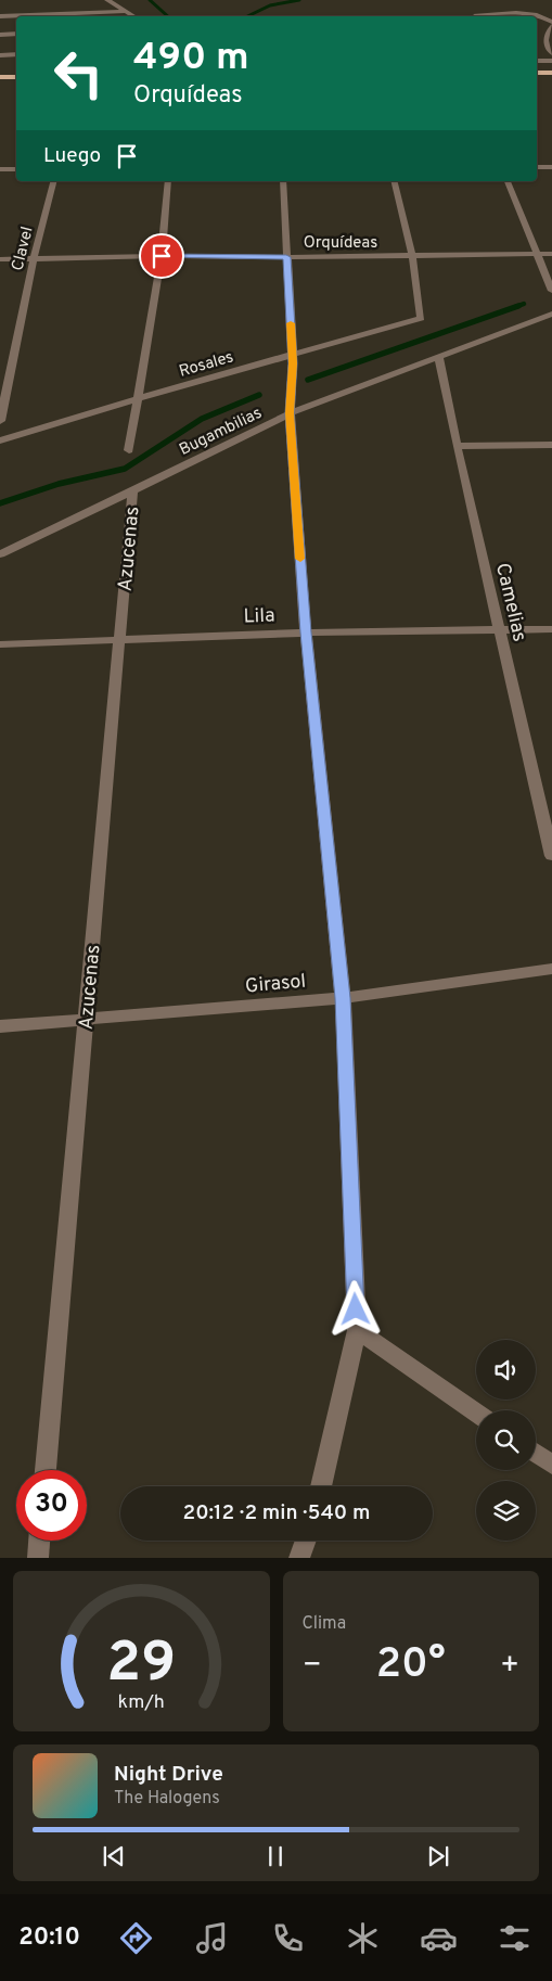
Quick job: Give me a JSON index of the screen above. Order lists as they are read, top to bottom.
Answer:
{
  "streets": {
    "street": [
      "Orquídeas",
      "Clavel",
      "Rosales",
      "Bugambilias",
      "Azucenas",
      "Camelias",
      "Lila",
      "Girasol"
    ]
  },
  "crossings": [
    ["Orquídeas", "Clavel"],
    ["Orquídeas", "Rosales"],
    ["Bugambilias", "Azucenas"],
    ["Bugambilias", "Camelias"],
    ["Azucenas", "Lila"],
    ["Azucenas", "Girasol"],
    ["Camelias", "Lila"]
  ],
  "page": {
    "turn": ["490 m", "Orquídeas"],
    "then": "Luego",
    "limit": "30",
    "trip": "20:12 · 2 min · 540 m",
    "tile": "Clima",
    "heat": ["−", "20°", "+"],
    "song": ["Night Drive", "The Halogens"],
    "tabs": "20:10",
    "gauge": ["29", "km/h"]
  }
}
